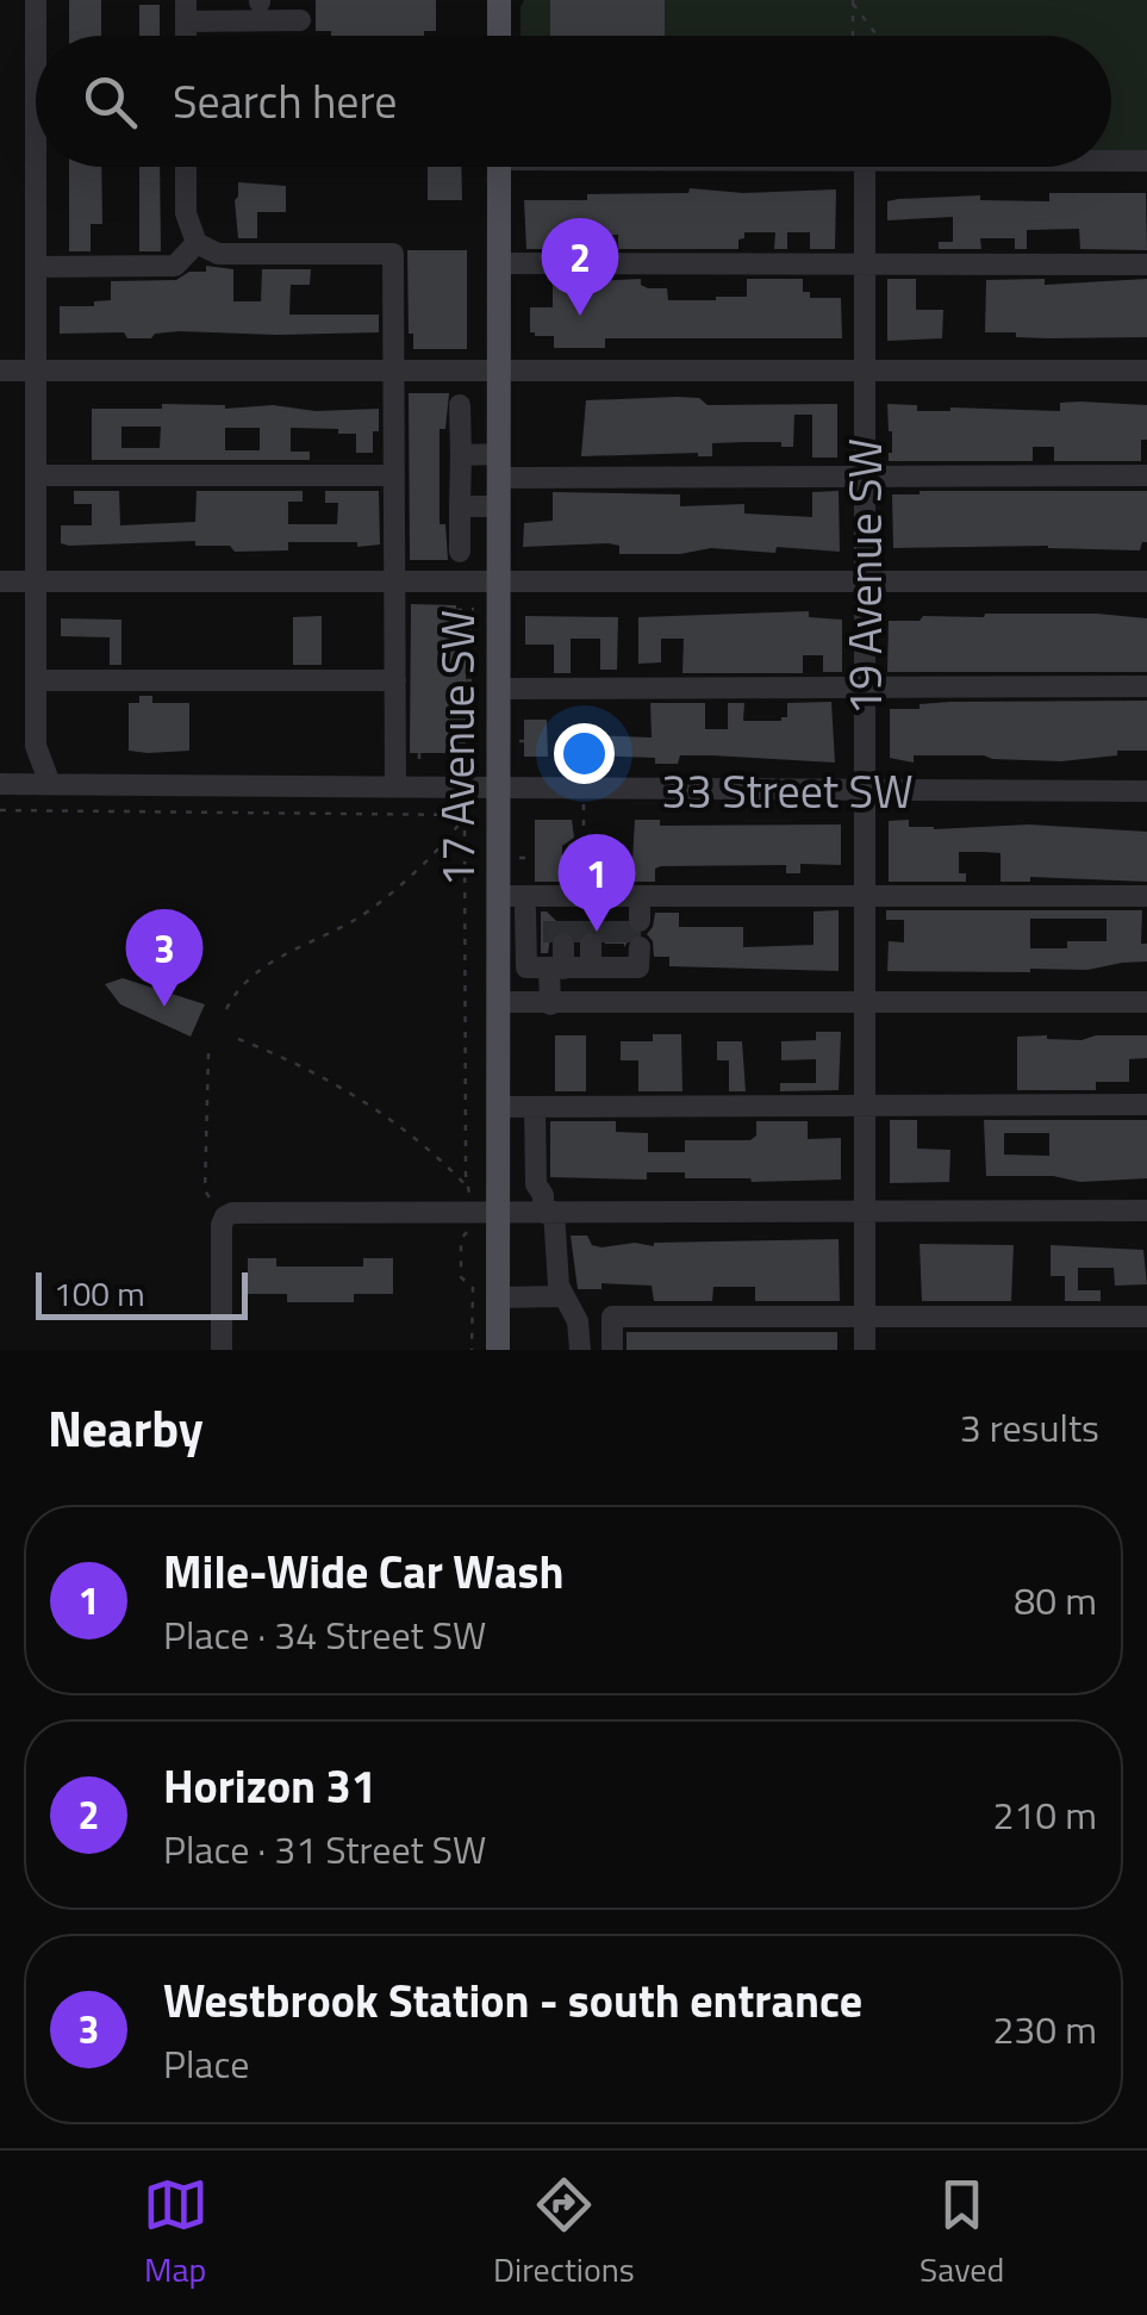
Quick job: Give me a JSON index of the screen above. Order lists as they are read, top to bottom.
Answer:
{
  "streets": {
    "main road": ["17 Avenue SW"],
    "street": ["19 Avenue SW", "33 Street SW"]
  },
  "crossings": [
    ["19 Avenue SW", "33 Street SW"],
    ["17 Avenue SW", "33 Street SW"]
  ],
  "scale_bar": "100 m",
  "page": {
    "search": "Search here",
    "pins": ["2", "1", "3"],
    "scale": "100 m",
    "heading": ["Nearby", "3 results"],
    "list": [
      {
        "mark": "1",
        "name": "Mile-Wide Car Wash",
        "note": "Place · 34 Street SW",
        "value": "80 m"
      },
      {
        "mark": "2",
        "name": "Horizon 31",
        "note": "Place · 31 Street SW",
        "value": "210 m"
      },
      {
        "mark": "3",
        "name": "Westbrook Station - south entrance",
        "note": "Place",
        "value": "230 m"
      }
    ],
    "nav": ["Map", "Directions", "Saved"]
  }
}
